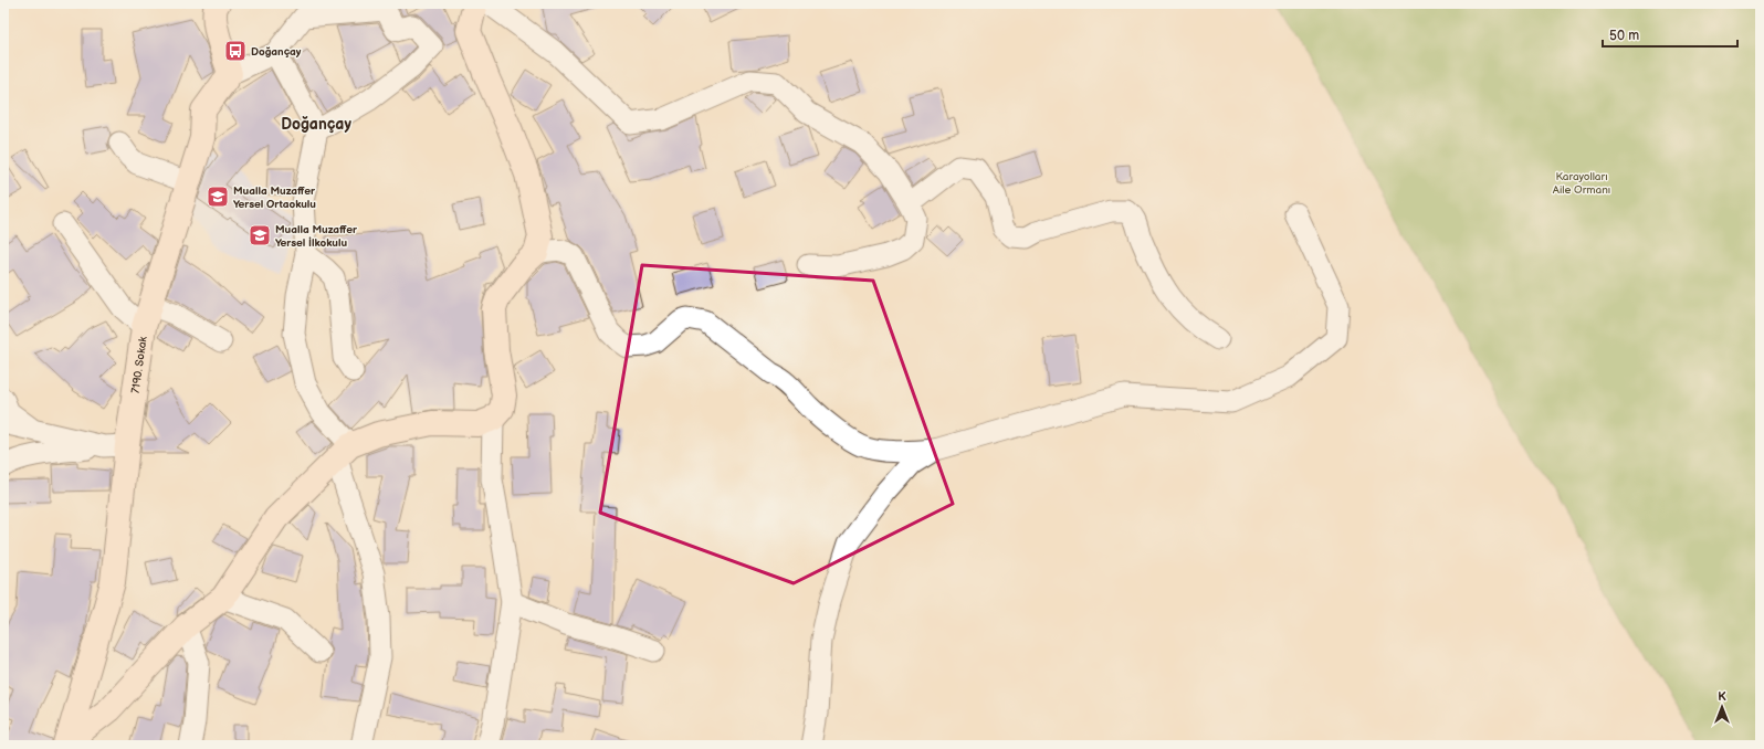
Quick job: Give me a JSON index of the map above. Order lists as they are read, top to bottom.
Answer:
{
  "streets": {
    "street": ["7190. Sokak"]
  },
  "districts": ["Doğançay"],
  "parks": ["Karayolları Aile Ormanı"],
  "places": {
    "bus stop": ["Doğançay"],
    "school or university": ["Mualla Muzaffer Yersel Ortaokulu", "Mualla Muzaffer Yersel İlkokulu"]
  },
  "scale_bar": "50 m",
  "north": "top"
}
